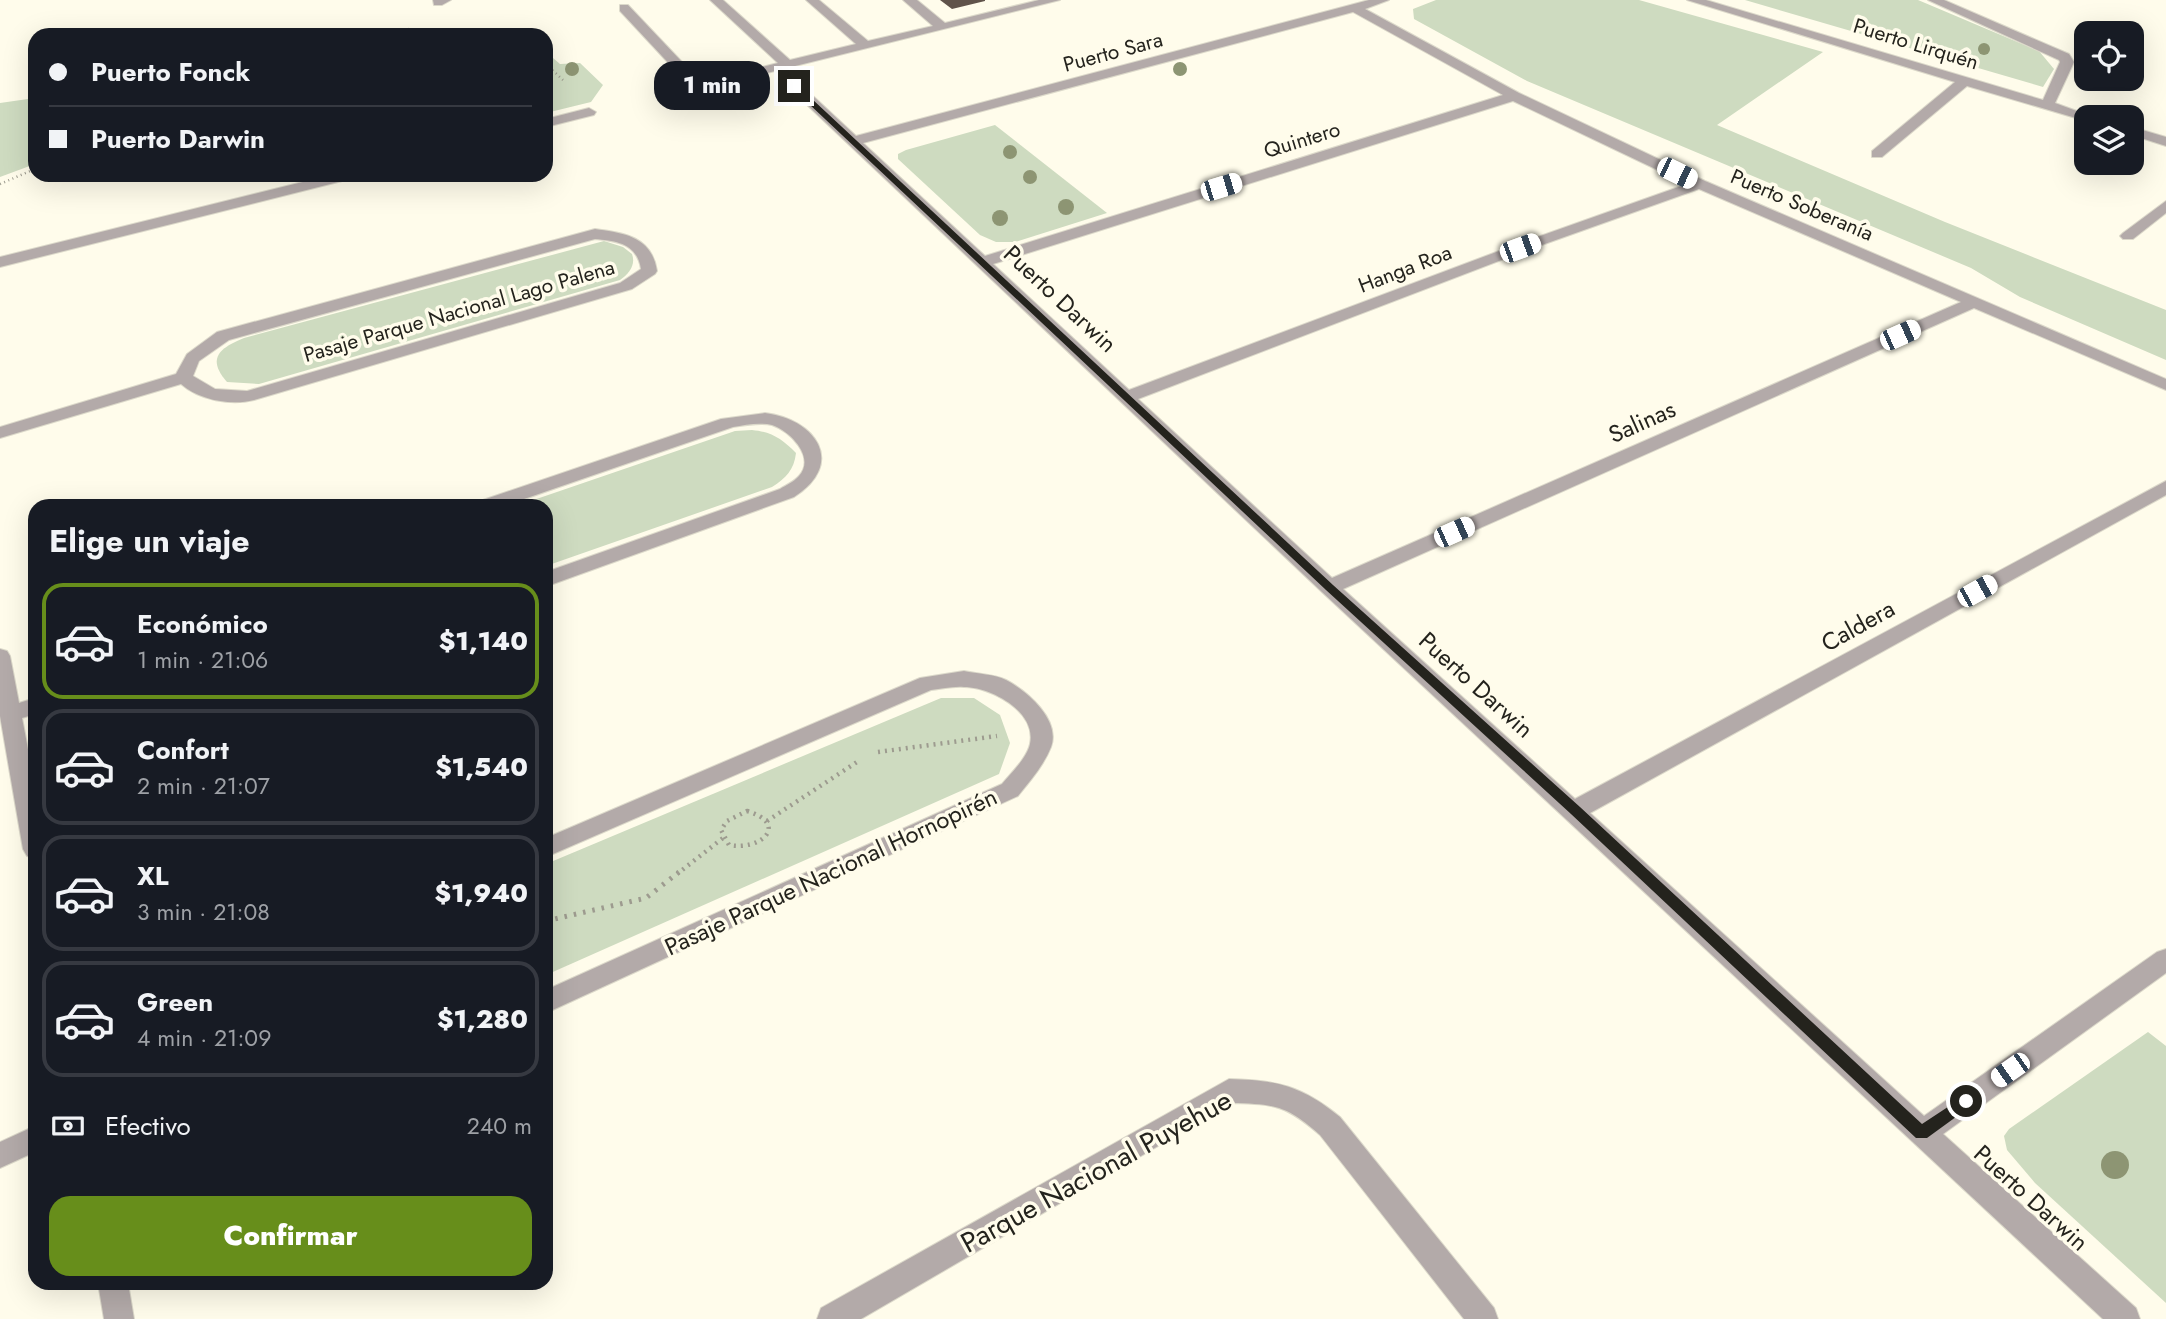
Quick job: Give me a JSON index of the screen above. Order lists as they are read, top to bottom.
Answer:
{
  "streets": {
    "street": [
      "Puerto Lirquén",
      "Puerto Sara",
      "Quintero",
      "Puerto Soberanía",
      "Hanga Roa",
      "Puerto Darwin",
      "Pasaje Parque Nacional Lago Palena",
      "Salinas",
      "Caldera",
      "Pasaje Parque Nacional Hornopirén",
      "Parque Nacional Puyehue"
    ]
  },
  "crossings": [
    ["Puerto Sara", "Puerto Soberanía"],
    ["Puerto Sara", "Puerto Darwin"],
    ["Quintero", "Puerto Soberanía"],
    ["Quintero", "Puerto Darwin"],
    ["Puerto Soberanía", "Hanga Roa"],
    ["Puerto Soberanía", "Salinas"],
    ["Hanga Roa", "Puerto Darwin"],
    ["Puerto Darwin", "Salinas"],
    ["Puerto Darwin", "Caldera"]
  ],
  "page": {
    "banner": ["Puerto Fonck", "Puerto Darwin"],
    "bubble": "1 min",
    "heading": "Elige un viaje",
    "list": [
      {
        "name": "Económico",
        "note": "1 min · 21:06",
        "value": "$1,140"
      },
      {
        "name": "Confort",
        "note": "2 min · 21:07",
        "value": "$1,540"
      },
      {
        "name": "XL",
        "note": "3 min · 21:08",
        "value": "$1,940"
      },
      {
        "name": "Green",
        "note": "4 min · 21:09",
        "value": "$1,280"
      }
    ],
    "pay": ["Efectivo", "240 m"],
    "buttons": "Confirmar"
  }
}
